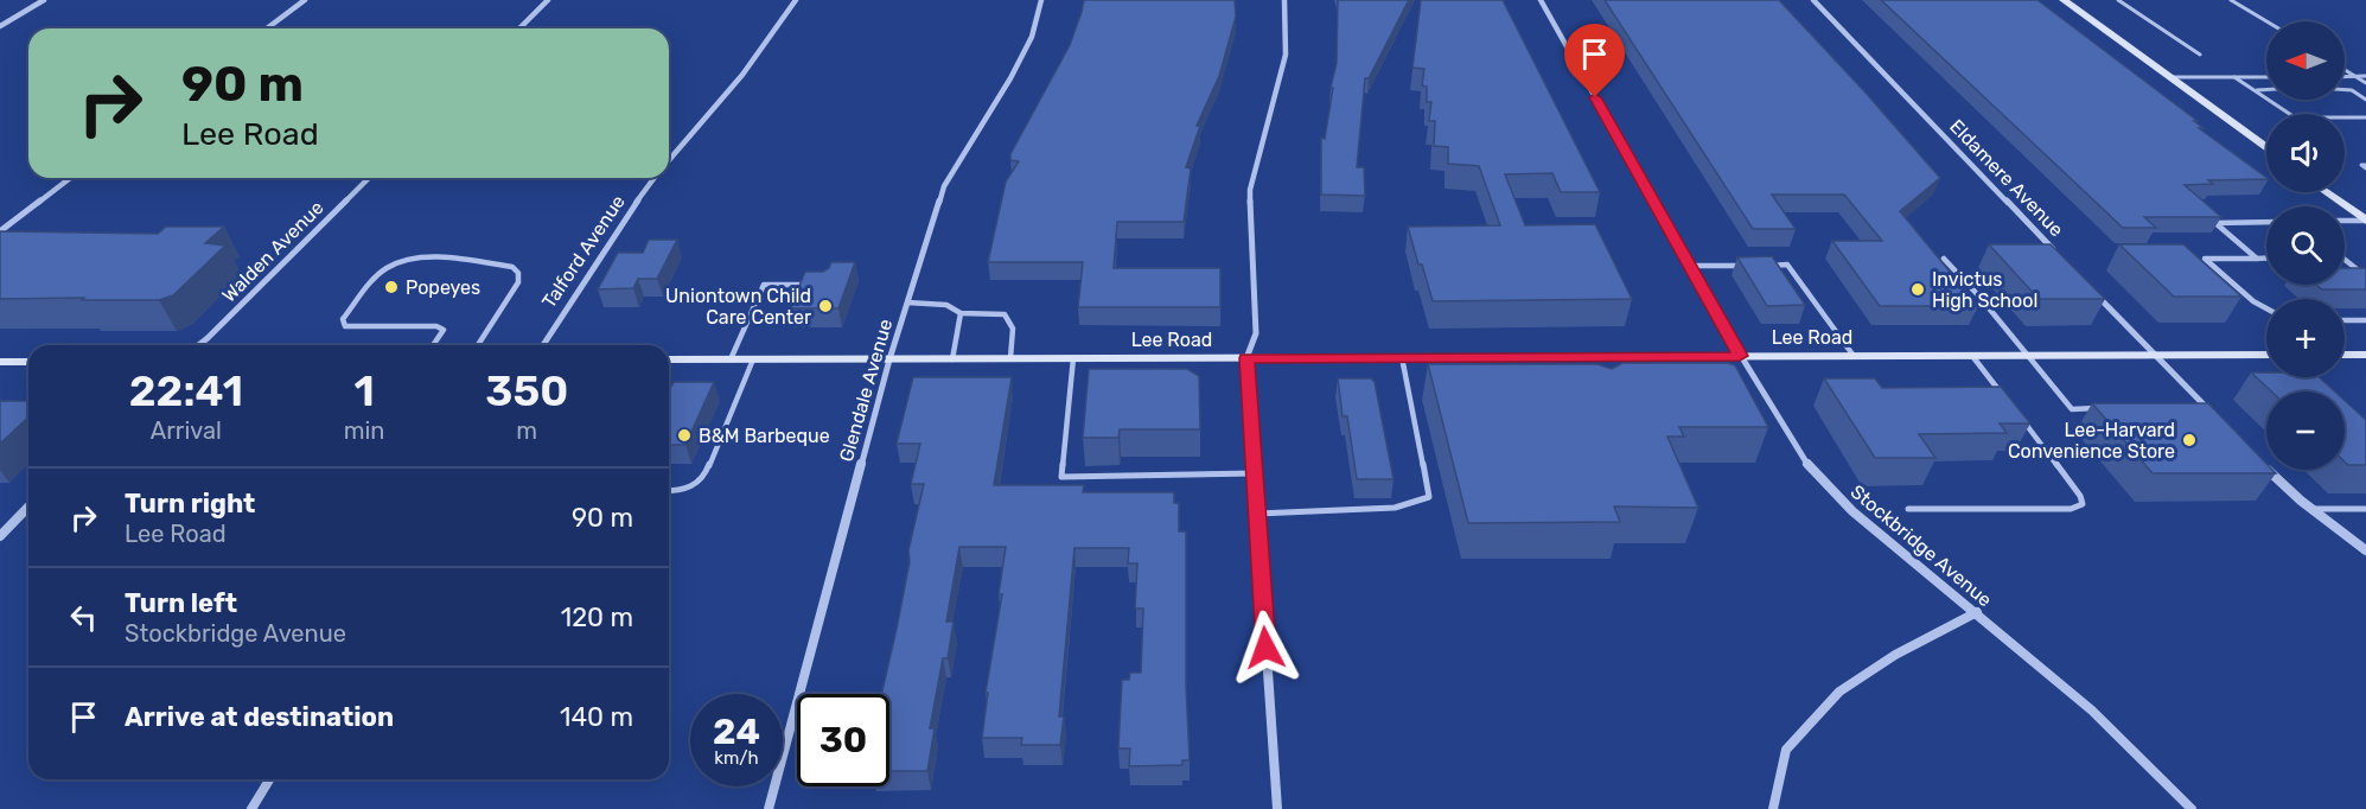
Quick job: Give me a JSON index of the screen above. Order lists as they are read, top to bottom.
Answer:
{
  "streets": {
    "main road": ["Lee Road"],
    "street": [
      "Eldamere Avenue",
      "Walden Avenue",
      "Talford Avenue",
      "Glendale Avenue",
      "Stockbridge Avenue"
    ]
  },
  "crossings": [
    ["Lee Road", "Glendale Avenue"],
    ["Lee Road", "Stockbridge Avenue"]
  ],
  "places": [
    "Popeyes",
    "Invictus High School",
    "Uniontown Child Care Center",
    "B&M Barbeque",
    "Lee-Harvard Convenience Store"
  ],
  "north": "left",
  "page": {
    "map_buttons": ["+", "−"],
    "turn": ["90 m", "Lee Road"],
    "eta": [
      "22:41",
      "Arrival",
      "1",
      "min",
      "350",
      "m"
    ],
    "list": [
      {
        "name": "Turn right",
        "note": "Lee Road",
        "value": "90 m"
      },
      {
        "name": "Turn left",
        "note": "Stockbridge Avenue",
        "value": "120 m"
      },
      {
        "name": "Arrive at destination",
        "value": "140 m"
      }
    ],
    "speed": "24 km/h",
    "limit": "30"
  }
}
